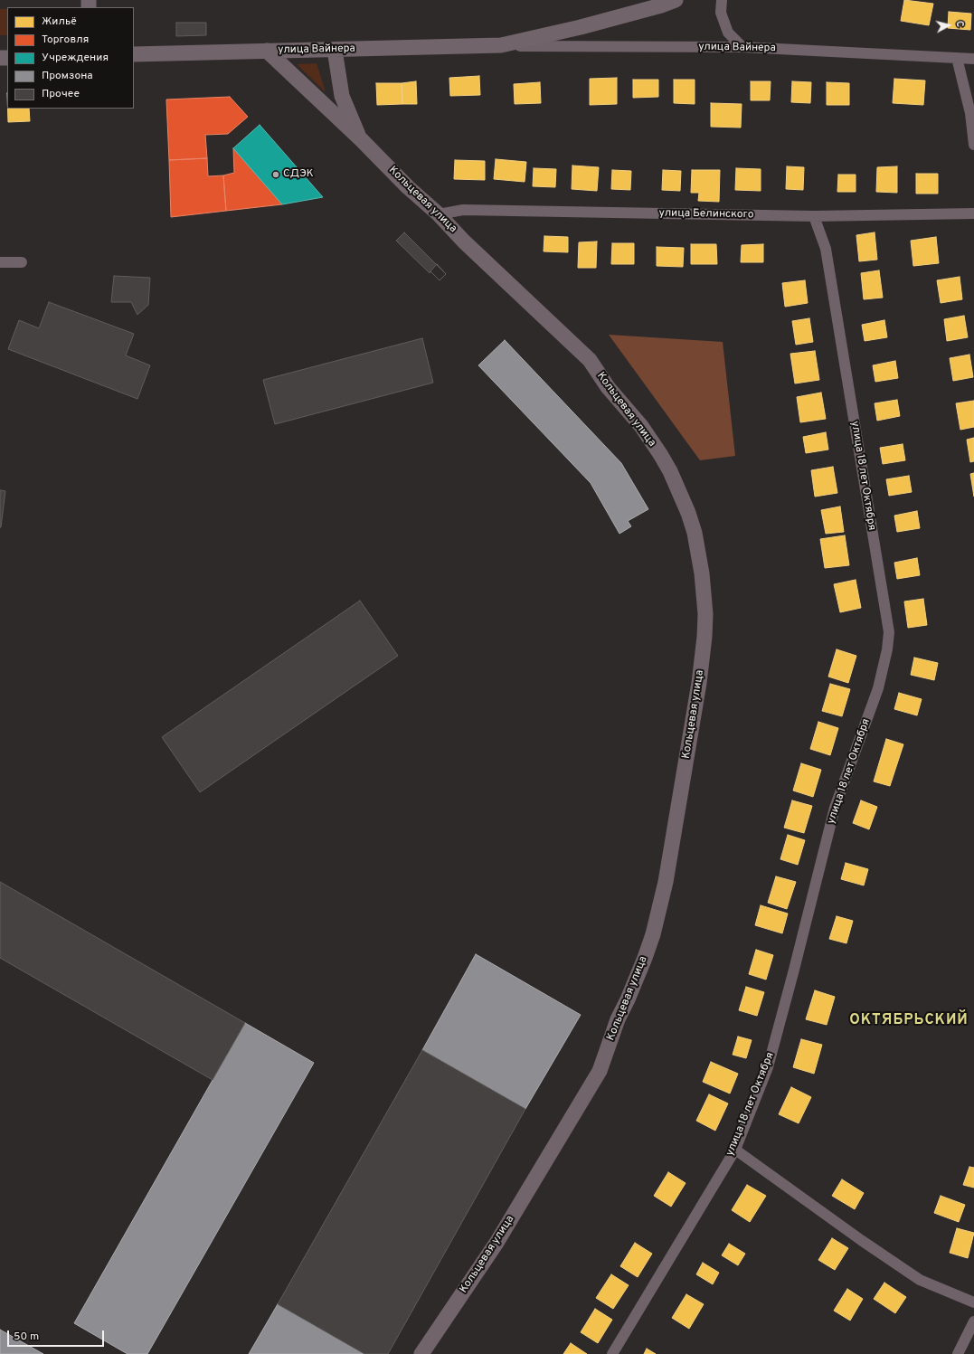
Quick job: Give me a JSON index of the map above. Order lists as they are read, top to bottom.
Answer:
{
  "streets": {
    "street": [
      "улица Вайнера",
      "Кольцевая улица",
      "улица Белинского",
      "улица 18 лет Октября"
    ]
  },
  "crossings": [
    ["улица Вайнера", "Кольцевая улица"],
    ["Кольцевая улица", "улица Белинского"],
    ["улица Белинского", "улица 18 лет Октября"]
  ],
  "districts": ["ОКТЯБРЬСКИЙ"],
  "places": ["СДЭК"],
  "legend": [
    "Жильё",
    "Торговля",
    "Учреждения",
    "Промзона",
    "Прочее"
  ],
  "scale_bar": "50 m",
  "north": "right"
}
